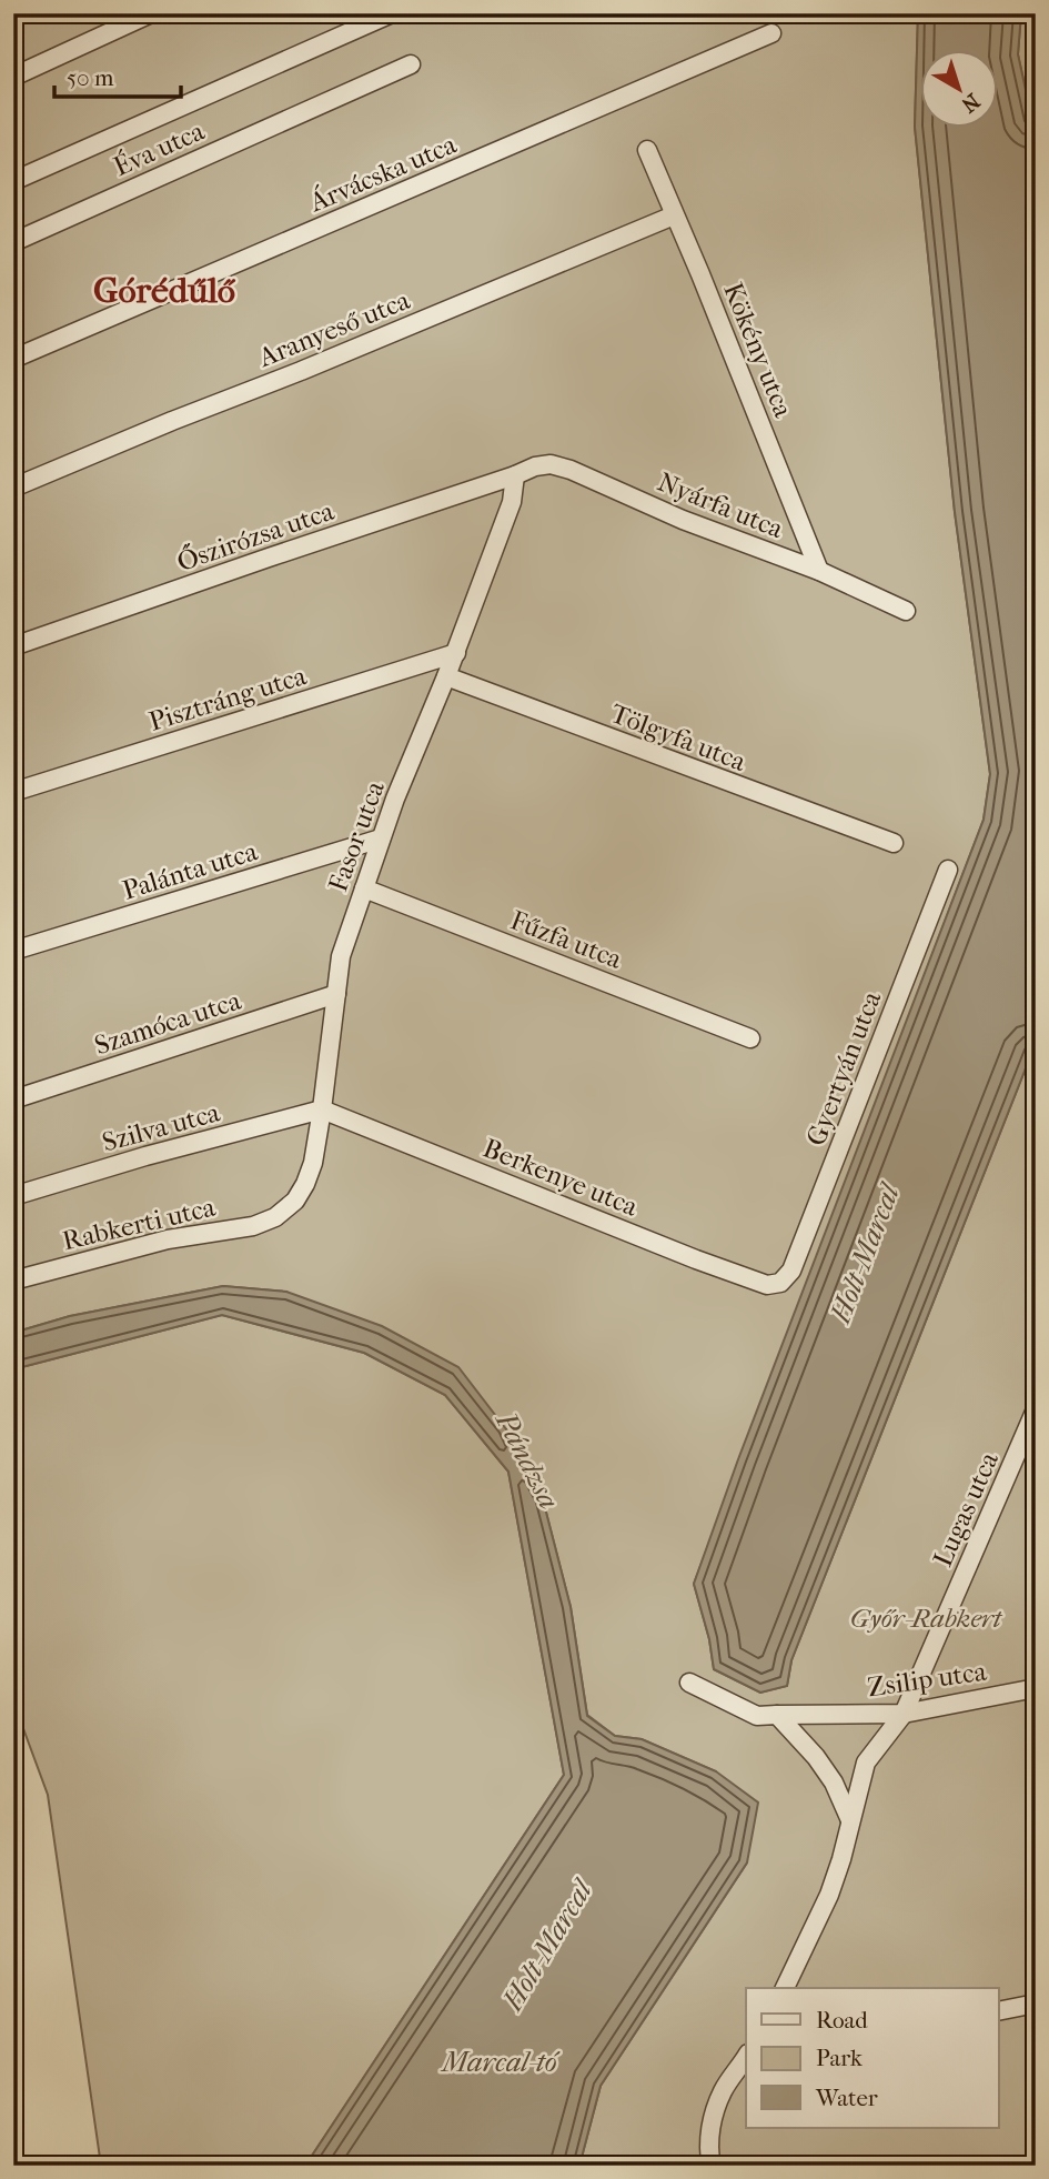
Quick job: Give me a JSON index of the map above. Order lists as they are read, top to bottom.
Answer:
{
  "streets": {
    "street": [
      "Éva utca",
      "Árvácska utca",
      "Aranyeső utca",
      "Kökény utca",
      "Nyárfa utca",
      "Őszirózsa utca",
      "Pisztráng utca",
      "Tölgyfa utca",
      "Fasor utca",
      "Palánta utca",
      "Fűzfa utca",
      "Szamóca utca",
      "Gyertyán utca",
      "Szilva utca",
      "Berkenye utca",
      "Rabkerti utca",
      "Lugas utca",
      "Zsilip utca"
    ]
  },
  "crossings": [
    ["Aranyeső utca", "Kökény utca"],
    ["Kökény utca", "Nyárfa utca"],
    ["Nyárfa utca", "Őszirózsa utca"],
    ["Nyárfa utca", "Fasor utca"],
    ["Őszirózsa utca", "Fasor utca"],
    ["Pisztráng utca", "Fasor utca"],
    ["Tölgyfa utca", "Fasor utca"],
    ["Fasor utca", "Palánta utca"],
    ["Fasor utca", "Fűzfa utca"],
    ["Fasor utca", "Szamóca utca"],
    ["Fasor utca", "Szilva utca"],
    ["Fasor utca", "Berkenye utca"],
    ["Fasor utca", "Rabkerti utca"],
    ["Gyertyán utca", "Berkenye utca"],
    ["Szilva utca", "Berkenye utca"],
    ["Lugas utca", "Zsilip utca"]
  ],
  "districts": ["Górédűlő"],
  "water": ["Holt-Marcal", "Pándzsa", "Marcal-tó"],
  "parks": ["Győr-Rabkert"],
  "legend": ["Road", "Park", "Water"],
  "scale_bar": "50 m",
  "north": "bottom right"
}
